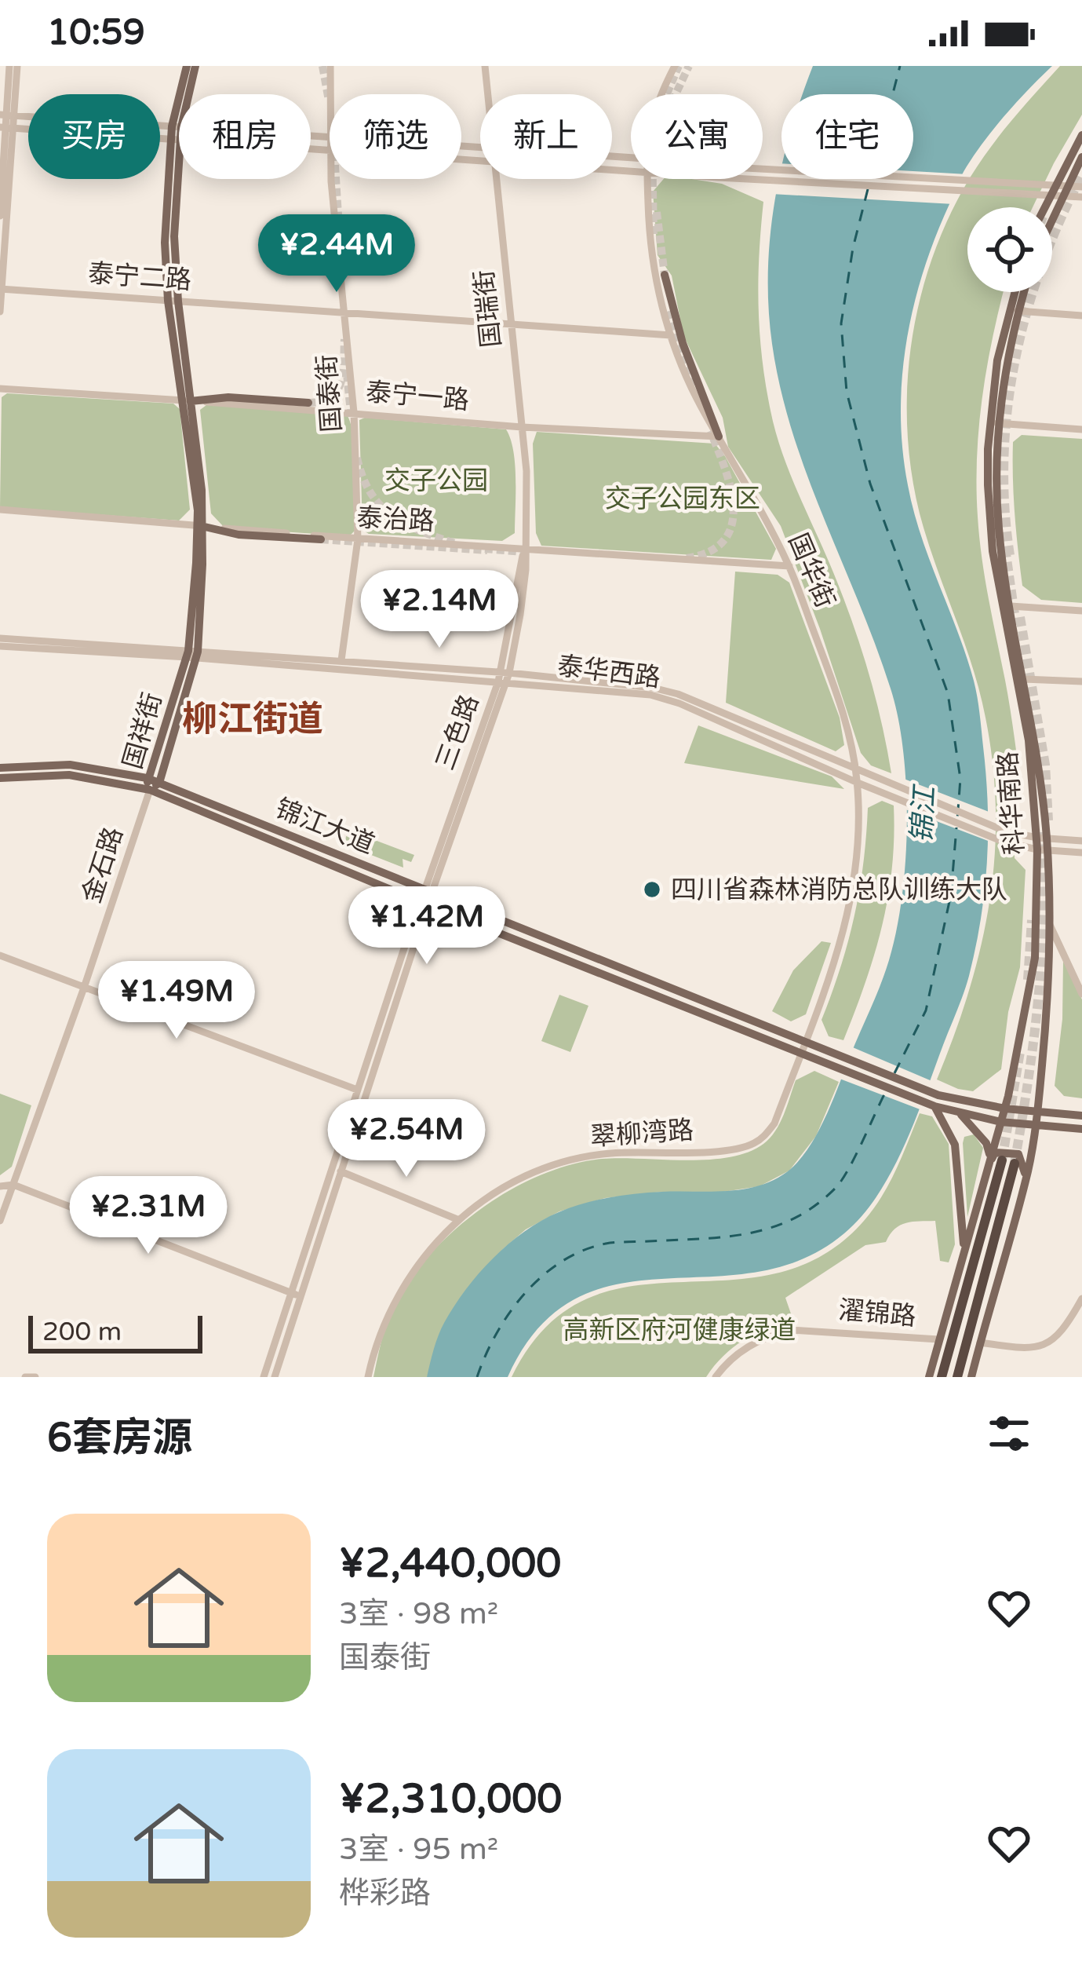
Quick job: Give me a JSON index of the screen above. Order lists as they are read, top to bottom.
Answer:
{
  "streets": {
    "main road": ["国祥街", "科华南路", "锦江大道"],
    "street": [
      "泰宁二路",
      "国瑞街",
      "国泰街",
      "泰宁一路",
      "泰治路",
      "国华街",
      "泰华西路",
      "三色路",
      "金石路",
      "翠柳湾路",
      "濯锦路"
    ]
  },
  "crossings": [
    ["泰宁二路", "国瑞街"],
    ["泰宁二路", "国泰街"],
    ["泰宁二路", "国华街"],
    ["泰宁二路", "国祥街"],
    ["国瑞街", "泰宁一路"],
    ["国瑞街", "泰治路"],
    ["国瑞街", "三色路"],
    ["国泰街", "泰宁一路"],
    ["国泰街", "泰治路"],
    ["国泰街", "泰华西路"],
    ["泰宁一路", "国华街"],
    ["泰宁一路", "国祥街"],
    ["泰治路", "国华街"],
    ["泰治路", "国祥街"],
    ["泰治路", "三色路"],
    ["国华街", "泰华西路"],
    ["国华街", "锦江大道"],
    ["国华街", "翠柳湾路"],
    ["泰华西路", "国祥街"],
    ["泰华西路", "三色路"],
    ["泰华西路", "科华南路"],
    ["国祥街", "锦江大道"],
    ["国祥街", "金石路"],
    ["三色路", "锦江大道"],
    ["科华南路", "濯锦路"],
    ["锦江大道", "金石路"],
    ["锦江大道", "翠柳湾路"]
  ],
  "districts": ["柳江街道"],
  "water": ["锦江"],
  "parks": ["交子公园", "交子公园东区", "高新区府河健康绿道"],
  "places": ["四川省森林消防总队训练大队"],
  "scale_bar": "200 m",
  "page": {
    "status": "10:59",
    "chip": [
      "买房",
      "租房",
      "筛选",
      "新上",
      "公寓",
      "住宅"
    ],
    "price": [
      "¥2.44M",
      "¥2.14M",
      "¥1.42M",
      "¥1.49M",
      "¥2.54M",
      "¥2.31M"
    ],
    "scale": "200 m",
    "heading": "6套房源",
    "list": [
      {
        "name": "¥2,440,000",
        "note": "3室 · 98 m² · 国泰街"
      },
      {
        "name": "¥2,310,000",
        "note": "3室 · 95 m² · 桦彩路"
      }
    ]
  }
}
